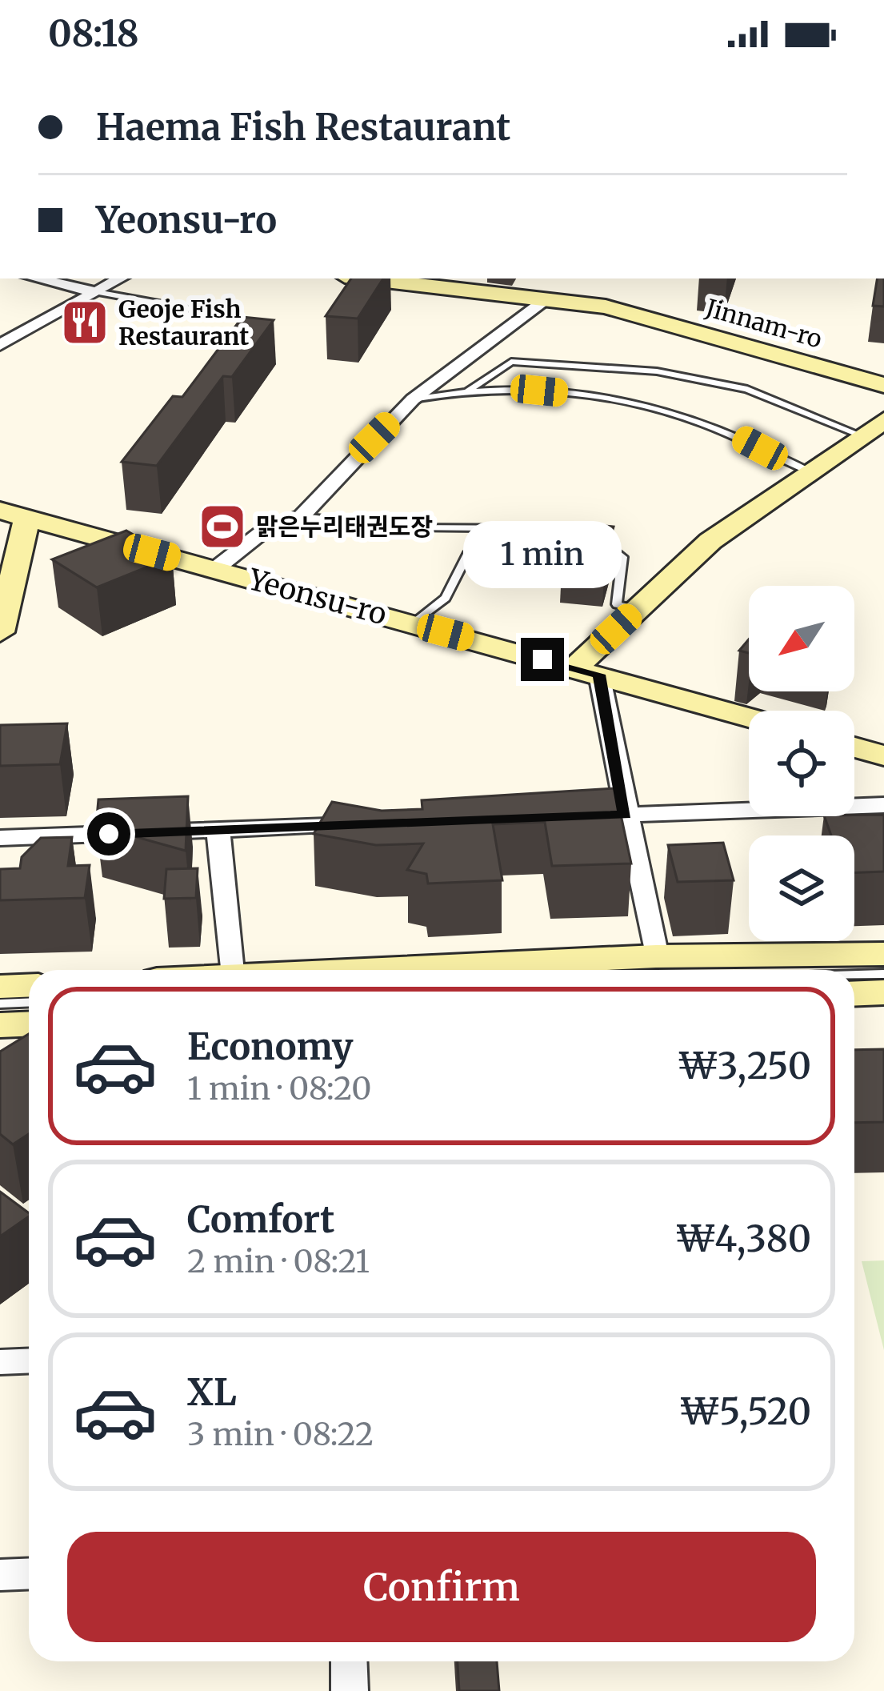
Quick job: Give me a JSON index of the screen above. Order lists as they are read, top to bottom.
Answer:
{
  "streets": {
    "street": ["Jinnam-ro", "Yeonsu-ro"]
  },
  "places": {
    "restaurant": ["Geoje Fish Restaurant"],
    "sports": ["맑은누리태권도장"]
  },
  "north": "bottom left",
  "page": {
    "status": "08:18",
    "banner": ["Haema Fish Restaurant", "Yeonsu-ro"],
    "bubble": "1 min",
    "list": [
      {
        "name": "Economy",
        "note": "1 min · 08:20",
        "value": "₩3,250"
      },
      {
        "name": "Comfort",
        "note": "2 min · 08:21",
        "value": "₩4,380"
      },
      {
        "name": "XL",
        "note": "3 min · 08:22",
        "value": "₩5,520"
      }
    ],
    "buttons": "Confirm"
  }
}
